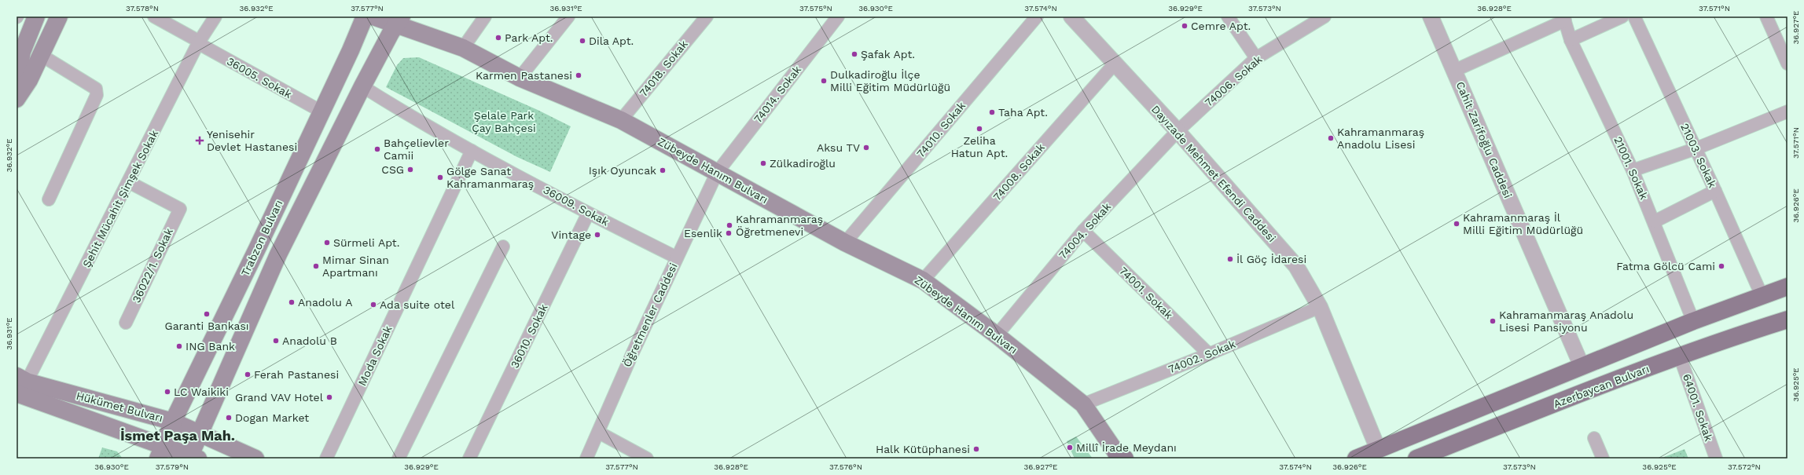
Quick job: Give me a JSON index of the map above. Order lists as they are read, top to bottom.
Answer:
{
  "streets": {
    "main road": [
      "Zübeyde Hanım Bulvarı",
      "Trabzon Bulvarı",
      "Azerbaycan Bulvarı",
      "Hükümet Bulvarı"
    ],
    "street": [
      "74018. Sokak",
      "36005. Sokak",
      "74006. Sokak",
      "74014. Sokak",
      "74010. Sokak",
      "Cahit Zarifoğlu Caddesi",
      "21003. Sokak",
      "21001. Sokak",
      "74008. Sokak",
      "Dayızade Mehmet Efendi Caddesi",
      "Şehit Mücahit Şimşek Sokak",
      "36009. Sokak",
      "74004. Sokak",
      "36022/1. Sokak",
      "74001. Sokak",
      "Öğretmenler Caddesi",
      "36010. Sokak",
      "Moda Sokak",
      "74002. Sokak",
      "64001. Sokak"
    ]
  },
  "crossings": [
    ["74018. Sokak", "Zübeyde Hanım Bulvarı"],
    ["36005. Sokak", "Şehit Mücahit Şimşek Sokak"],
    ["36005. Sokak", "Trabzon Bulvarı"],
    ["74006. Sokak", "Dayızade Mehmet Efendi Caddesi"],
    ["74006. Sokak", "74004. Sokak"],
    ["74014. Sokak", "Zübeyde Hanım Bulvarı"],
    ["74014. Sokak", "Öğretmenler Caddesi"],
    ["74010. Sokak", "Zübeyde Hanım Bulvarı"],
    ["Zübeyde Hanım Bulvarı", "74008. Sokak"],
    ["Zübeyde Hanım Bulvarı", "74004. Sokak"],
    ["Zübeyde Hanım Bulvarı", "Trabzon Bulvarı"],
    ["Zübeyde Hanım Bulvarı", "Öğretmenler Caddesi"],
    ["Zübeyde Hanım Bulvarı", "74002. Sokak"],
    ["74008. Sokak", "Dayızade Mehmet Efendi Caddesi"],
    ["Dayızade Mehmet Efendi Caddesi", "74004. Sokak"],
    ["Dayızade Mehmet Efendi Caddesi", "74002. Sokak"],
    ["Şehit Mücahit Şimşek Sokak", "36022/1. Sokak"],
    ["Şehit Mücahit Şimşek Sokak", "Hükümet Bulvarı"],
    ["36009. Sokak", "Trabzon Bulvarı"],
    ["36009. Sokak", "Öğretmenler Caddesi"],
    ["36009. Sokak", "36010. Sokak"],
    ["36009. Sokak", "Moda Sokak"],
    ["74004. Sokak", "74001. Sokak"],
    ["Trabzon Bulvarı", "Hükümet Bulvarı"],
    ["74001. Sokak", "74002. Sokak"],
    ["Azerbaycan Bulvarı", "64001. Sokak"]
  ],
  "districts": ["İsmet Paşa Mah."],
  "parks": ["Şelale Park Çay Bahçesi"],
  "places": {
    "other": [
      "Cemre Apt.",
      "Park Apt.",
      "Dila Apt.",
      "Şafak Apt.",
      "Karmen Pastanesi",
      "Dulkadiroğlu İlçe Milli Eğitim Müdürlüğü",
      "Taha Apt.",
      "Zeliha Hatun Apt.",
      "Kahramanmaraş Anadolu Lisesi",
      "Aksu TV",
      "Bahçelievler Camii",
      "Zülkadiroğlu",
      "CSG",
      "Işık Oyuncak",
      "Gölge Sanat Kahramanmaraş",
      "Kahramanmaraş İl Milli Eğitim Müdürlüğü",
      "Kahramanmaraş Öğretmenevi",
      "Esenlik",
      "Vintage",
      "Sürmeli Apt.",
      "İl Göç İdaresi",
      "Mimar Sinan Apartmanı",
      "Fatma Gölcü Cami",
      "Anadolu A",
      "Ada suite otel",
      "Garanti Bankası",
      "Kahramanmaraş Anadolu Lisesi Pansiyonu",
      "Anadolu B",
      "ING Bank",
      "Ferah Pastanesi",
      "LC Waikiki",
      "Grand VAV Hotel",
      "Dogan Market",
      "Millî İrade Meydanı",
      "Halk Kütüphanesi"
    ],
    "health": ["Yenisehir Devlet Hastanesi"]
  },
  "coordinates": [
    "37.578°N",
    "36.932°E",
    "37.577°N",
    "36.931°E",
    "37.575°N",
    "36.930°E",
    "37.574°N",
    "36.929°E",
    "37.573°N",
    "36.928°E",
    "37.571°N",
    "36.927°E",
    "36.926°E",
    "36.925°E",
    "37.579°N",
    "37.576°N",
    "37.572°N"
  ]
}
